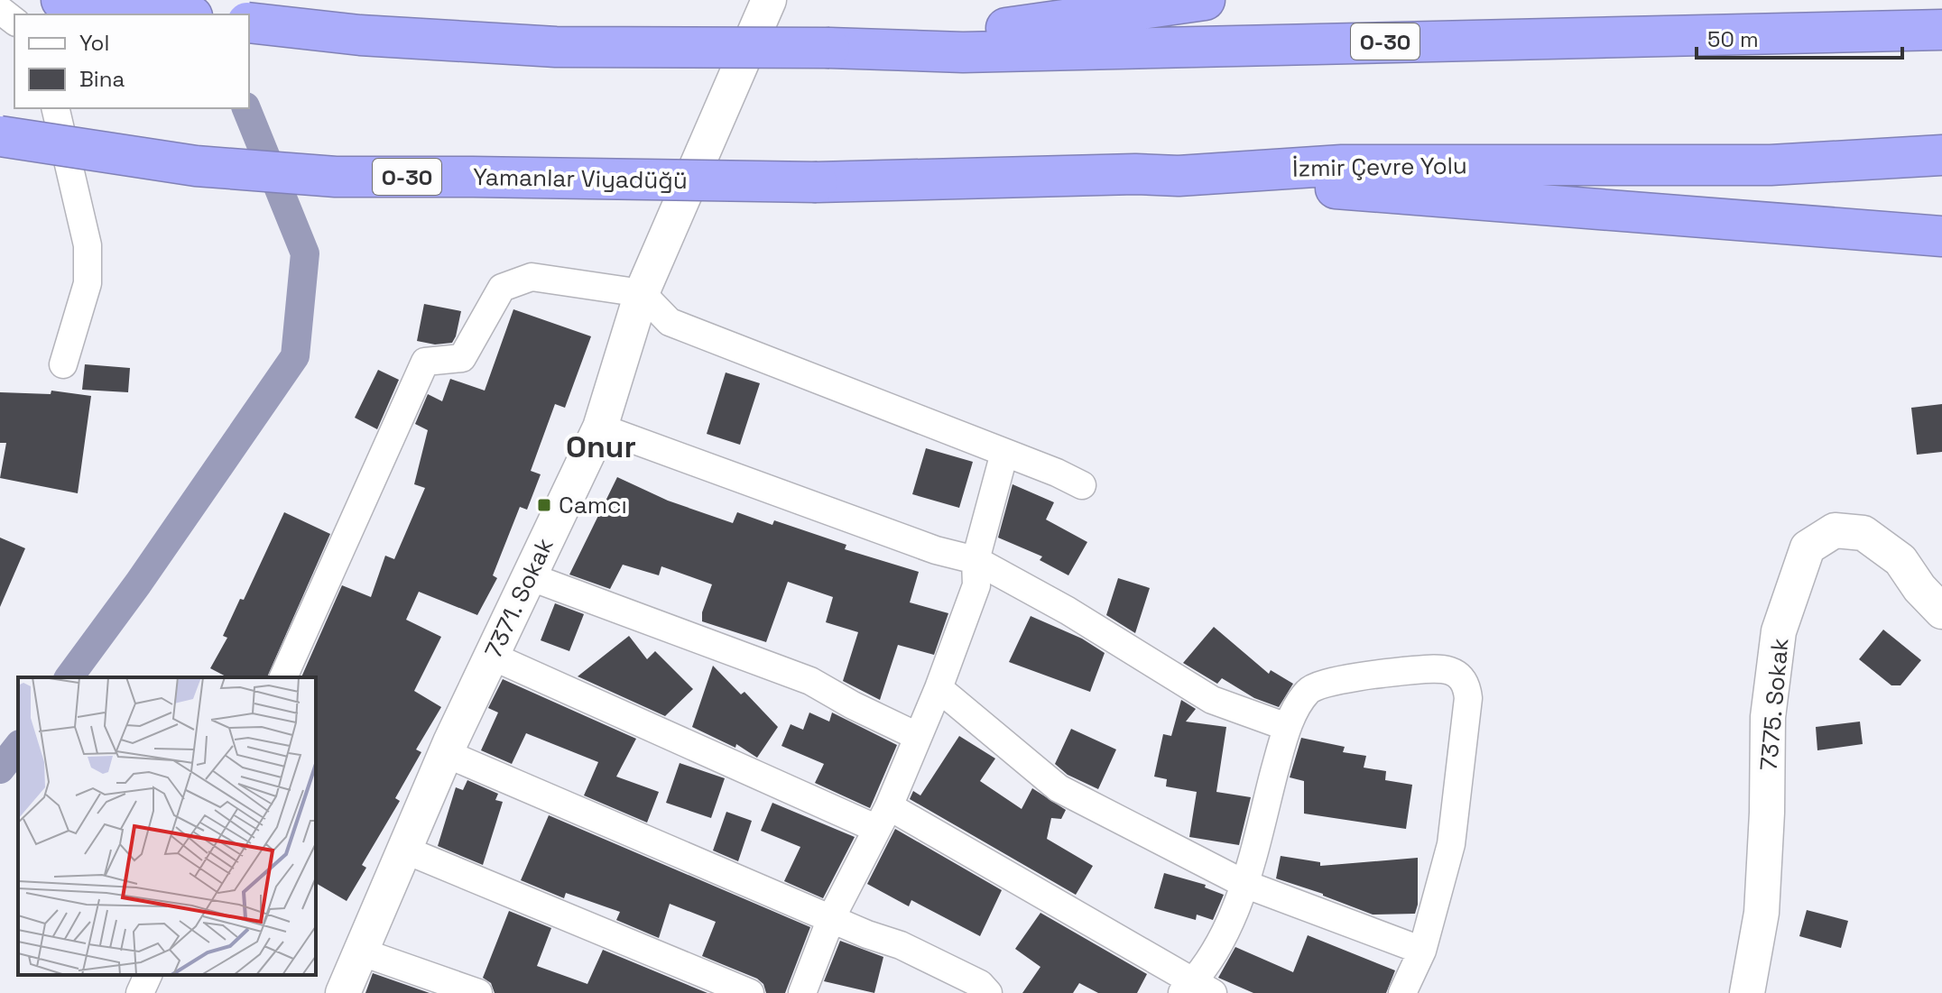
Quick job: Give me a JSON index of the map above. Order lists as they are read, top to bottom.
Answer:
{
  "streets": {
    "highway": ["O-30", "İzmir Çevre Yolu", "Yamanlar Viyadüğü"],
    "street": ["7371. Sokak", "7375. Sokak"]
  },
  "crossings": [
    ["İzmir Çevre Yolu", "Yamanlar Viyadüğü"]
  ],
  "districts": ["Onur"],
  "places": {
    "transit": ["Camcı"]
  },
  "legend": ["Yol", "Bina"],
  "scale_bar": "50 m"
}
